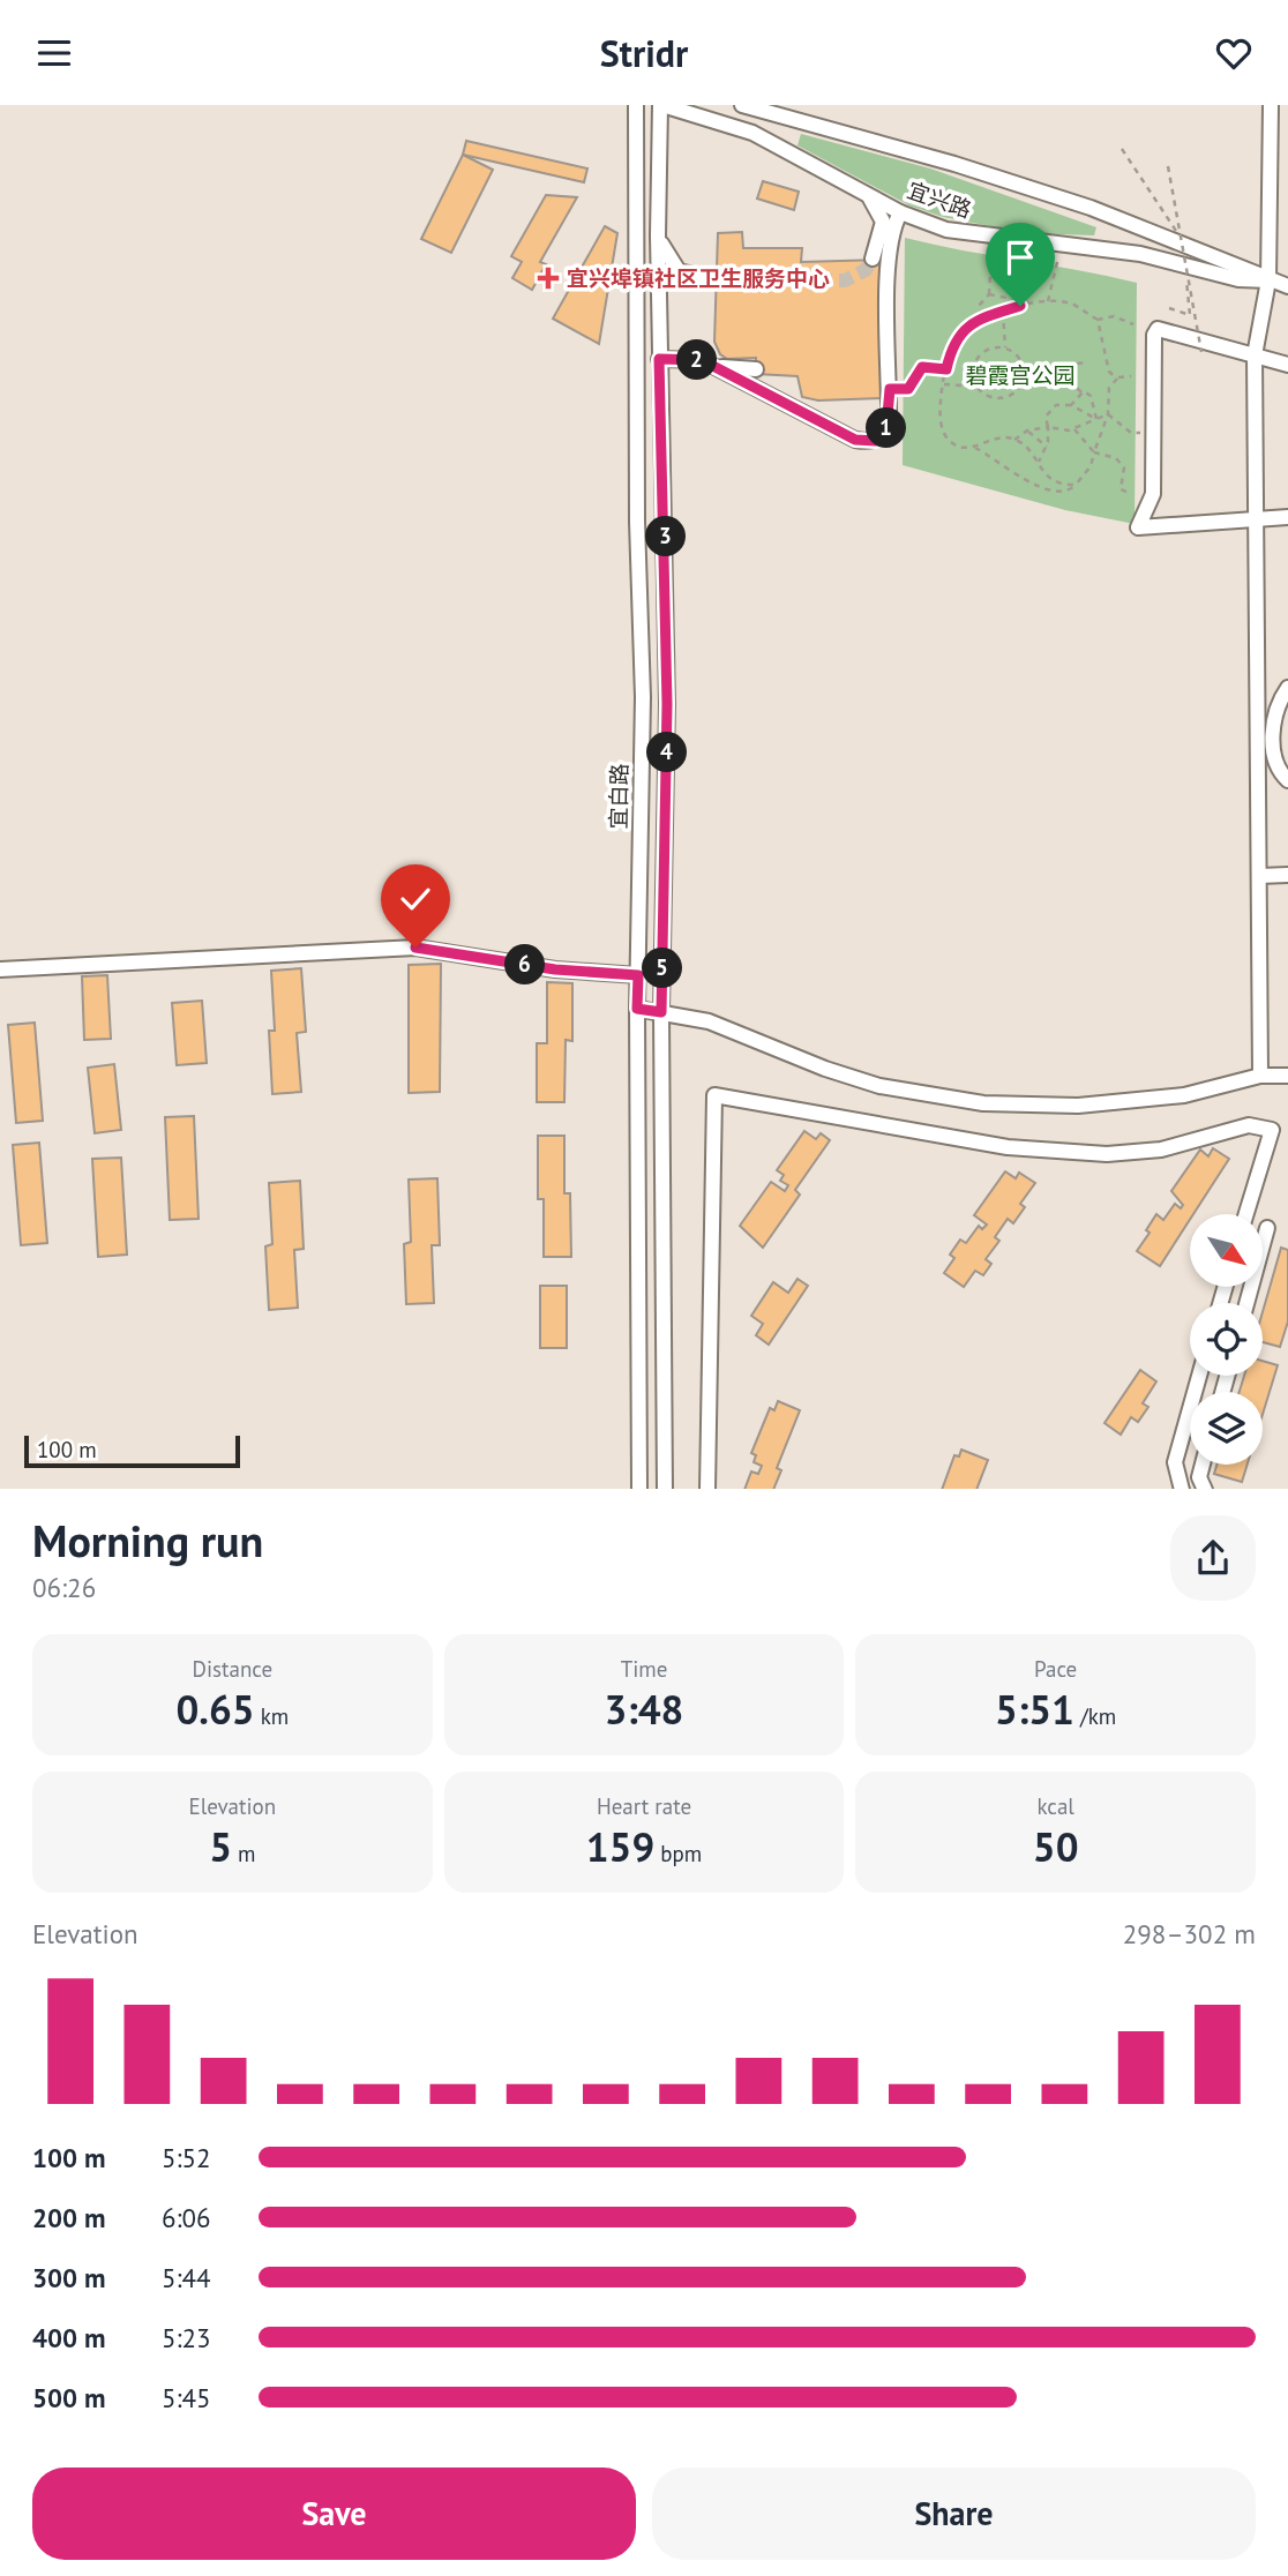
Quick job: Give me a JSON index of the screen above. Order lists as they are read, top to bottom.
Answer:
{
  "streets": {
    "street": ["宜兴路", "宜白路"]
  },
  "parks": ["碧霞宫公园"],
  "places": {
    "health": ["宜兴埠镇社区卫生服务中心"]
  },
  "scale_bar": "100 m",
  "north": "bottom right",
  "page": {
    "header": "Stridr",
    "pins": [
      "2",
      "1",
      "3",
      "4",
      "6",
      "5"
    ],
    "scale": "100 m",
    "heading": ["Morning run", "06:26"],
    "stats": [
      ["Distance", "0.65 km"],
      ["Time", "3:48"],
      ["Pace", "5:51 /km"],
      ["Elevation", "5 m"],
      ["Heart rate", "159 bpm"],
      ["kcal", "50"]
    ],
    "chart": ["Elevation", "298–302 m"],
    "list": [
      {
        "name": "100 m",
        "note": "5:52"
      },
      {
        "name": "200 m",
        "note": "6:06"
      },
      {
        "name": "300 m",
        "note": "5:44"
      },
      {
        "name": "400 m",
        "note": "5:23"
      },
      {
        "name": "500 m",
        "note": "5:45"
      }
    ],
    "buttons": ["Save", "Share"]
  }
}
